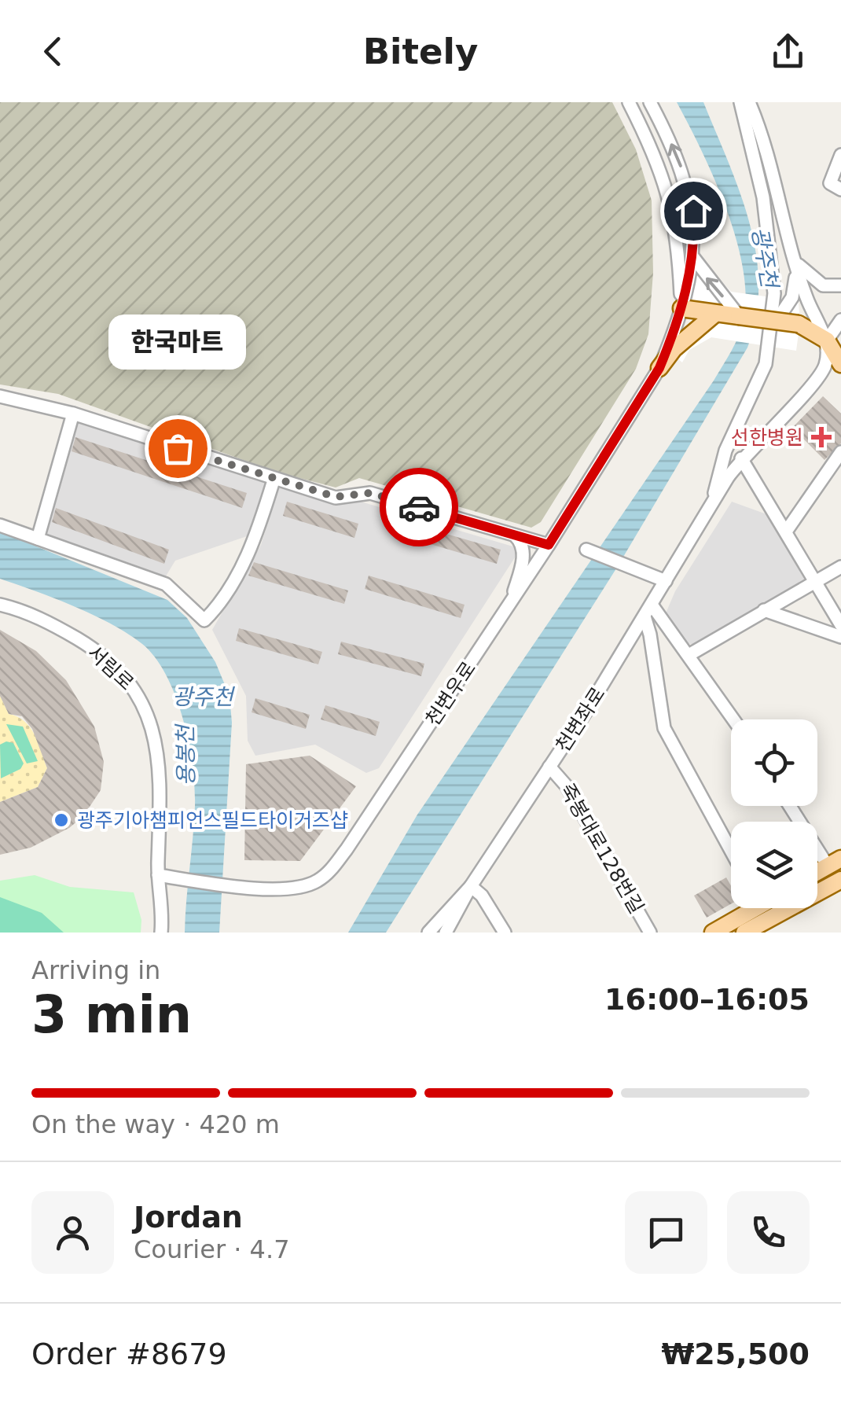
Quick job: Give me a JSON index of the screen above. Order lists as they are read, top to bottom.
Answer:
{
  "streets": {
    "street": [
      "서림로",
      "천변우로",
      "천변좌로",
      "죽봉대로128번길"
    ]
  },
  "crossings": [
    ["서림로", "천변우로"],
    ["천변좌로", "죽봉대로128번길"]
  ],
  "water": ["광주천", "용봉천"],
  "places": {
    "health": ["선한병원"],
    "other": ["한국마트", "광주기아챔피언스필드타이거즈샵"]
  },
  "page": {
    "header": "Bitely",
    "bubble": "한국마트",
    "heading": ["3 min", "Arriving in", "16:00–16:05"],
    "panel": [
      "Jordan",
      "Courier · 4.7",
      "Order #8679",
      "₩25,500"
    ],
    "bar": "On the way · 420 m"
  }
}
